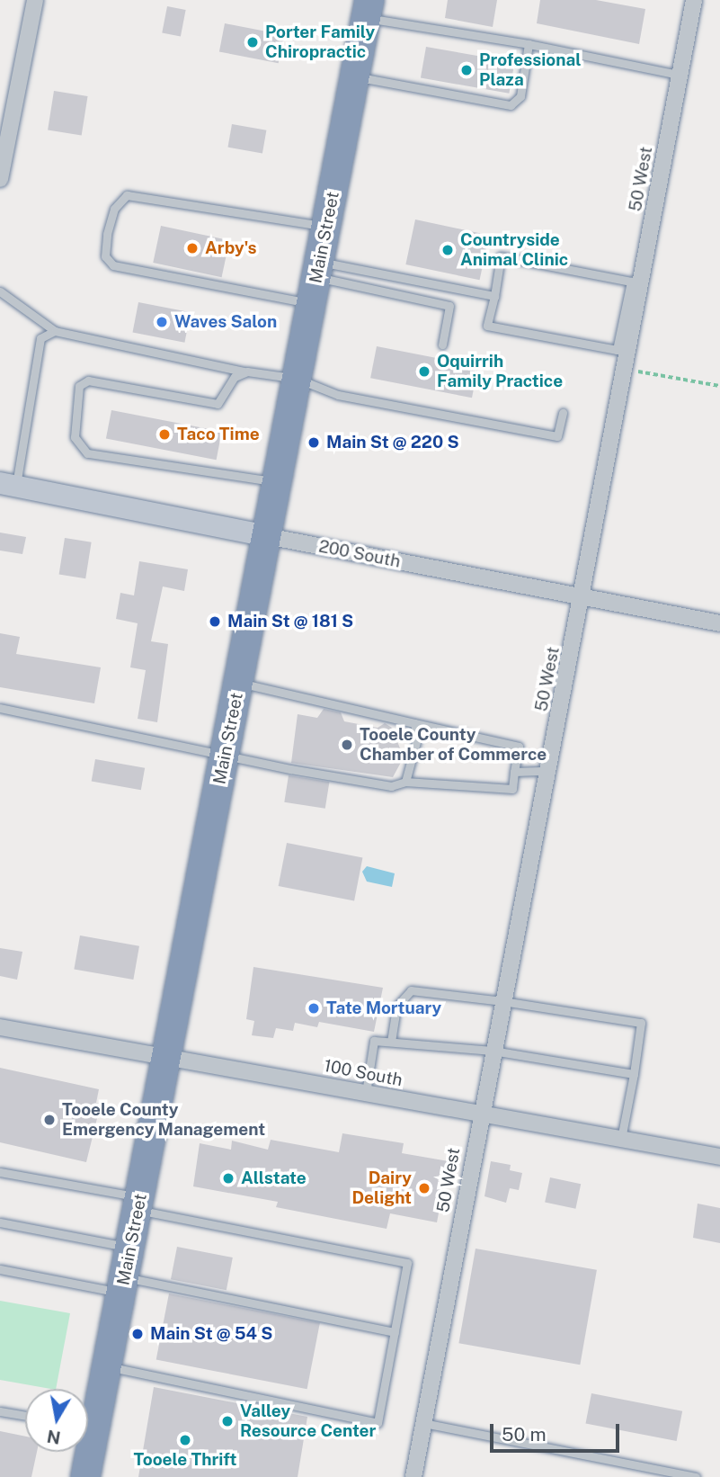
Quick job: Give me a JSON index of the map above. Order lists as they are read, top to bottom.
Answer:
{
  "streets": {
    "highway": ["Main Street"],
    "street": ["50 West", "200 South", "100 South"]
  },
  "crossings": [
    ["50 West", "200 South"],
    ["50 West", "100 South"],
    ["Main Street", "200 South"],
    ["Main Street", "100 South"]
  ],
  "places": [
    "Porter Family Chiropractic",
    "Professional Plaza",
    "Arby's",
    "Countryside Animal Clinic",
    "Waves Salon",
    "Oquirrih Family Practice",
    "Taco Time",
    "Main St @ 220 S",
    "Main St @ 181 S",
    "Tooele County Chamber of Commerce",
    "Tate Mortuary",
    "Tooele County Emergency Management",
    "Allstate",
    "Dairy Delight",
    "Main St @ 54 S",
    "Valley Resource Center",
    "Tooele Thrift"
  ],
  "scale_bar": "50 m",
  "north": "bottom"
}
